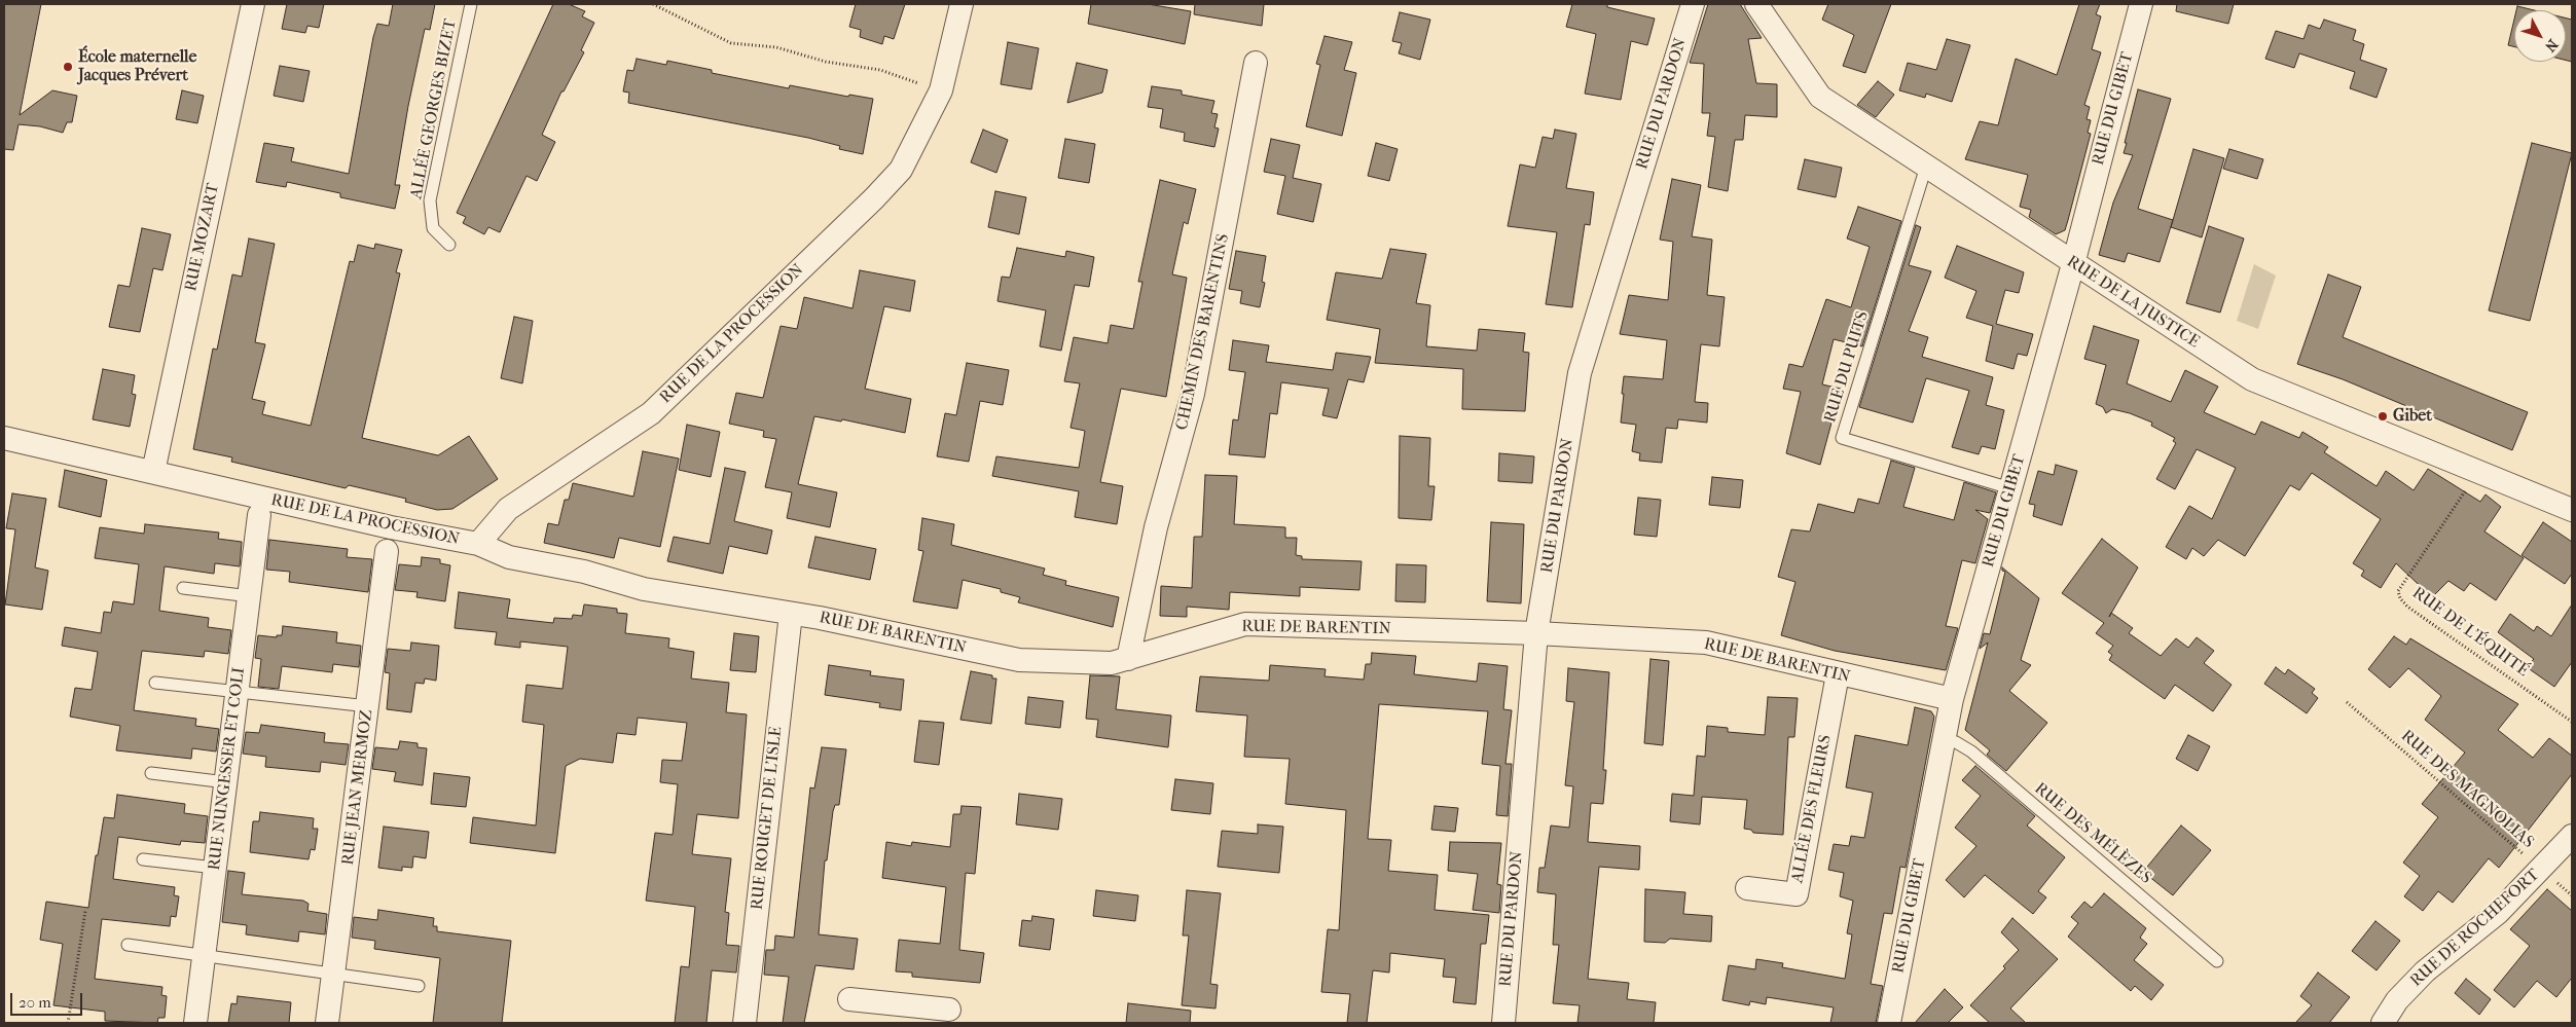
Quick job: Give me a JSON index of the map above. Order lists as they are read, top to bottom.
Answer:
{
  "streets": {
    "street": [
      "RUE DU PARDON",
      "RUE DU GIBET",
      "RUE MOZART",
      "RUE DE LA JUSTICE",
      "CHEMIN DES BARENTINS",
      "RUE DE LA PROCESSION",
      "RUE DE BARENTIN",
      "RUE NUNGESSER ET COLI",
      "RUE JEAN MERMOZ",
      "ALLÉE DES FLEURS",
      "RUE ROUGET DE L'ISLE",
      "RUE DE ROCHEFORT"
    ],
    "lane": ["ALLÉE GEORGES BIZET", "RUE DU PUITS", "RUE DES MÉLÈZES"],
    "path": ["RUE DE L'ÉQUITÉ", "RUE DES MAGNOLIAS"]
  },
  "crossings": [
    ["RUE DU PARDON", "RUE DE BARENTIN"],
    ["RUE DU GIBET", "RUE DE LA JUSTICE"],
    ["RUE DU GIBET", "RUE DU PUITS"],
    ["RUE DU GIBET", "RUE DE BARENTIN"],
    ["RUE DU GIBET", "RUE DES MÉLÈZES"],
    ["RUE MOZART", "RUE DE LA PROCESSION"],
    ["RUE DE LA JUSTICE", "RUE DU PUITS"],
    ["RUE DE LA JUSTICE", "RUE DE L'ÉQUITÉ"],
    ["CHEMIN DES BARENTINS", "RUE DE BARENTIN"],
    ["RUE DE LA PROCESSION", "RUE DE BARENTIN"],
    ["RUE DE LA PROCESSION", "RUE NUNGESSER ET COLI"],
    ["RUE DE BARENTIN", "ALLÉE DES FLEURS"],
    ["RUE DE BARENTIN", "RUE ROUGET DE L'ISLE"],
    ["RUE DES MAGNOLIAS", "RUE DE ROCHEFORT"]
  ],
  "places": ["École maternelle Jacques Prévert", "Gibet"],
  "scale_bar": "20 m",
  "north": "bottom right"
}
